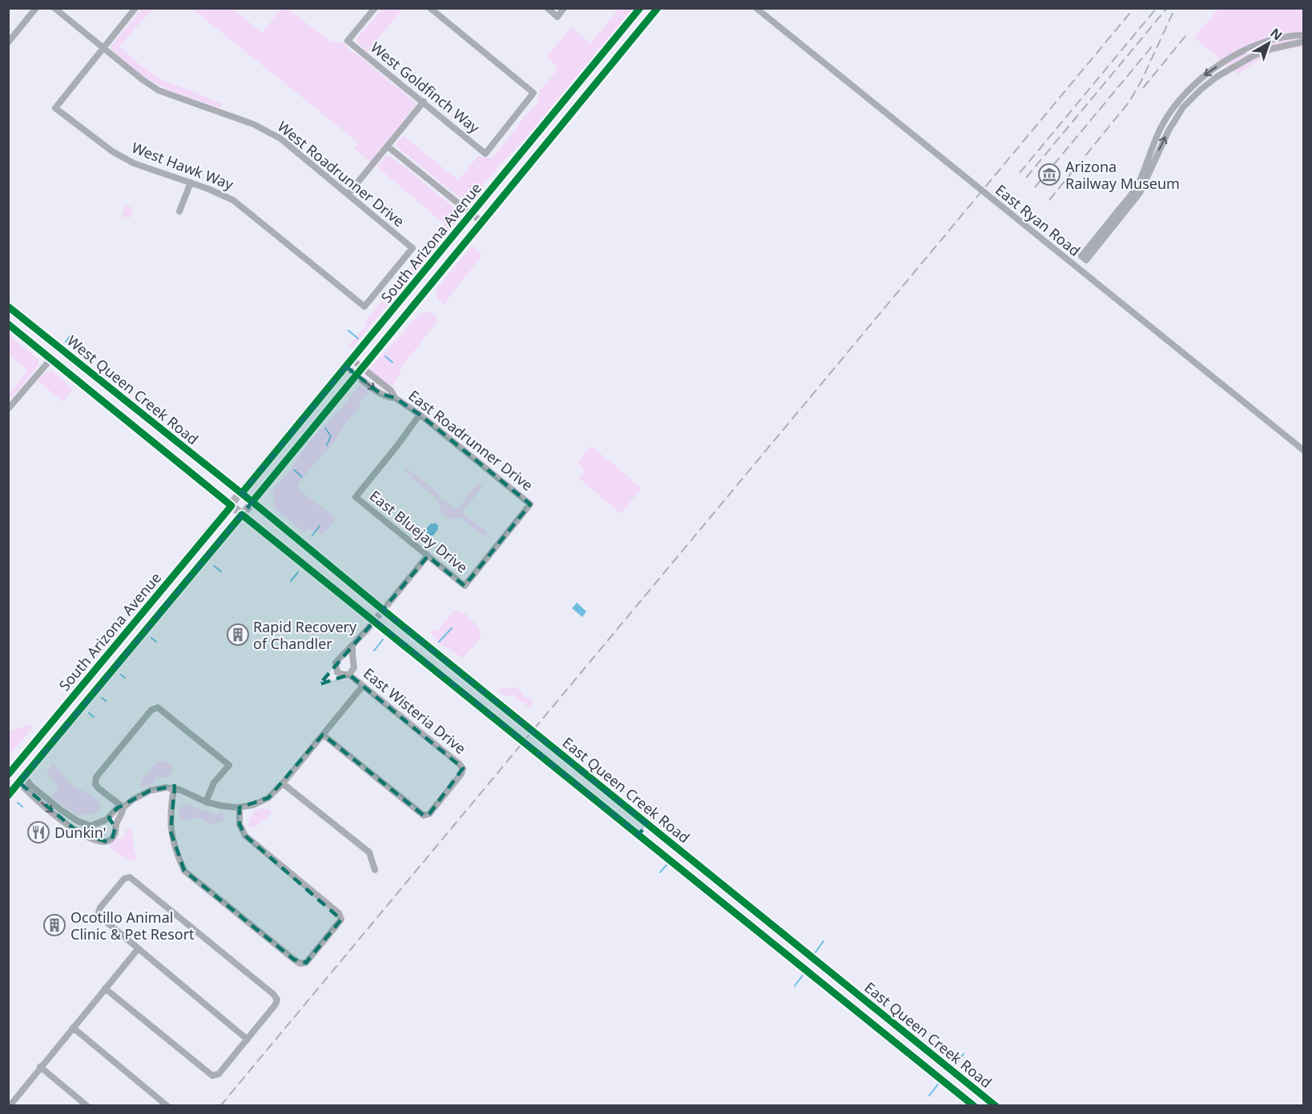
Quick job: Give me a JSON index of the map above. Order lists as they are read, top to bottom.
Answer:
{
  "streets": {
    "main road": ["South Arizona Avenue", "West Queen Creek Road", "East Queen Creek Road"],
    "street": [
      "West Goldfinch Way",
      "West Hawk Way",
      "West Roadrunner Drive",
      "East Ryan Road",
      "East Roadrunner Drive",
      "East Bluejay Drive",
      "East Wisteria Drive"
    ]
  },
  "crossings": [
    ["West Hawk Way", "West Roadrunner Drive"],
    ["South Arizona Avenue", "West Queen Creek Road"],
    ["South Arizona Avenue", "East Roadrunner Drive"],
    ["South Arizona Avenue", "East Queen Creek Road"],
    ["West Queen Creek Road", "East Queen Creek Road"],
    ["East Roadrunner Drive", "East Bluejay Drive"]
  ],
  "places": {
    "museum": ["Arizona Railway Museum"],
    "building": ["Rapid Recovery of Chandler", "Ocotillo Animal Clinic & Pet Resort"],
    "restaurant": ["Dunkin'"]
  },
  "north": "top right"
}
